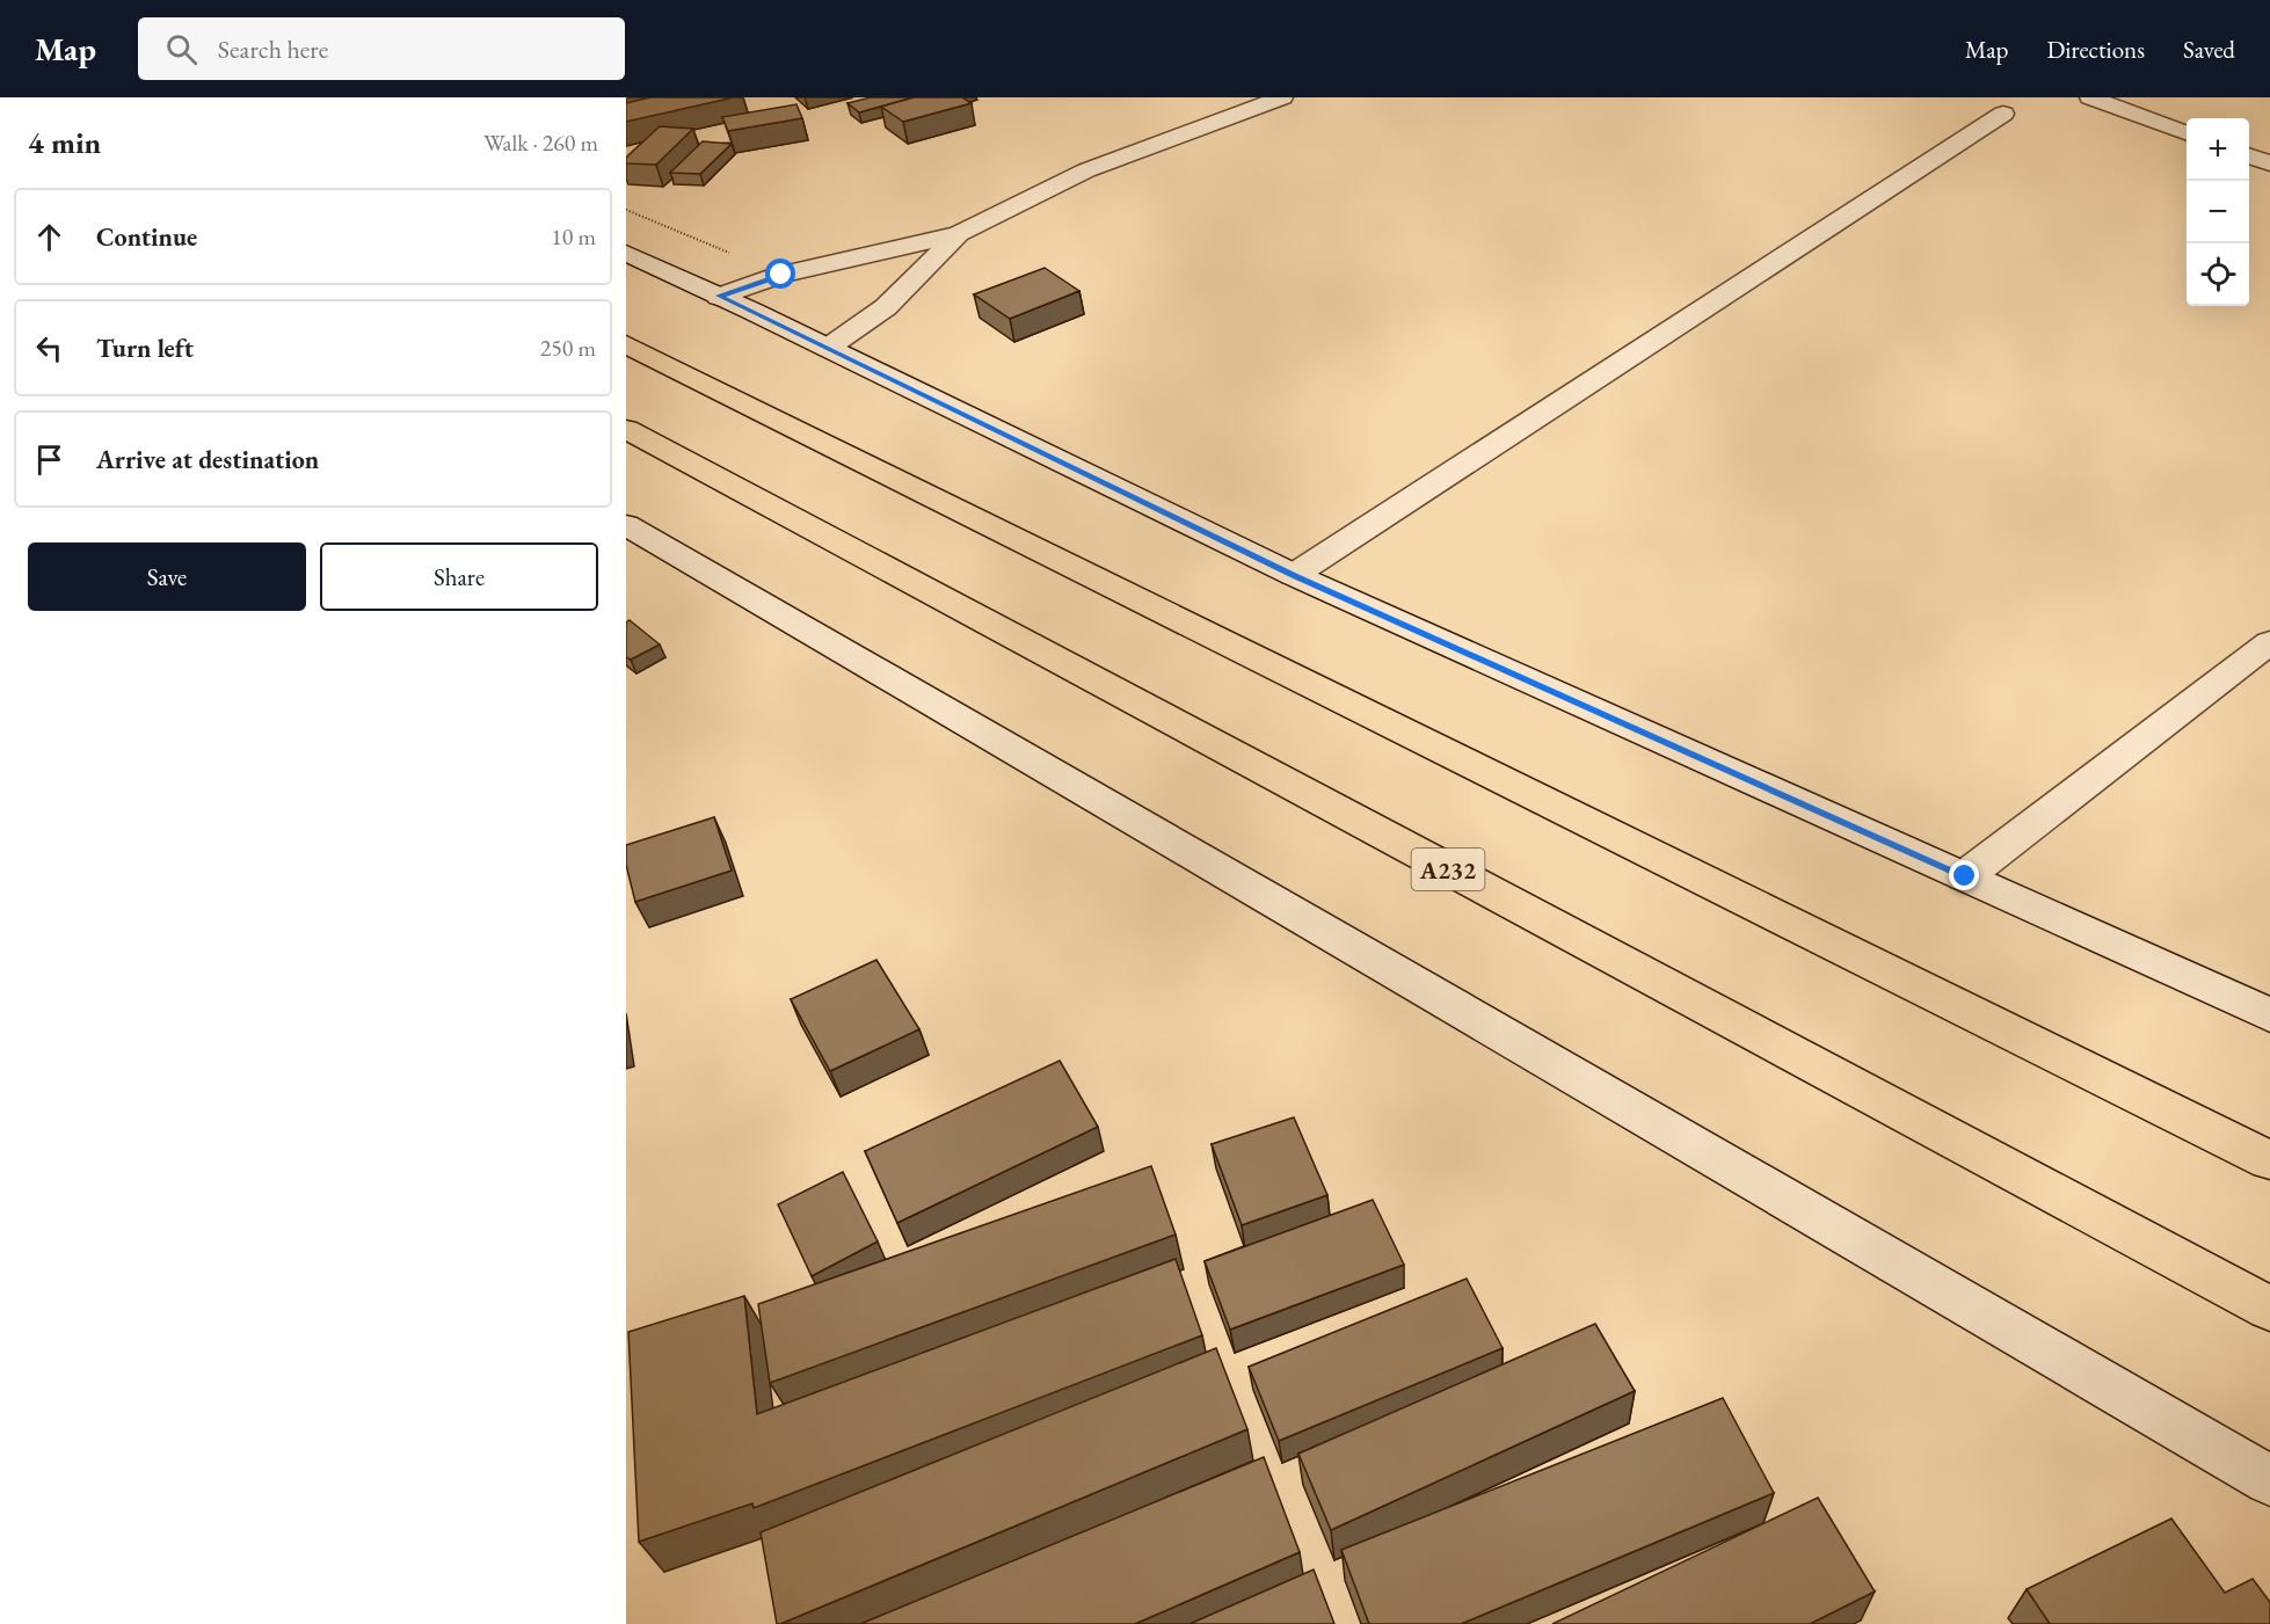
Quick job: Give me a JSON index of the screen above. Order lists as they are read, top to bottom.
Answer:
{
  "streets": {
    "highway": ["A232"]
  },
  "page": {
    "header": "Map",
    "search": "Search here",
    "nav": ["Map", "Directions", "Saved"],
    "heading": ["4 min", "Walk · 260 m"],
    "map_buttons": ["+", "−"],
    "list": [
      ["Continue", "10 m"],
      ["Turn left", "250 m"],
      "Arrive at destination"
    ],
    "buttons": ["Save", "Share"]
  }
}
